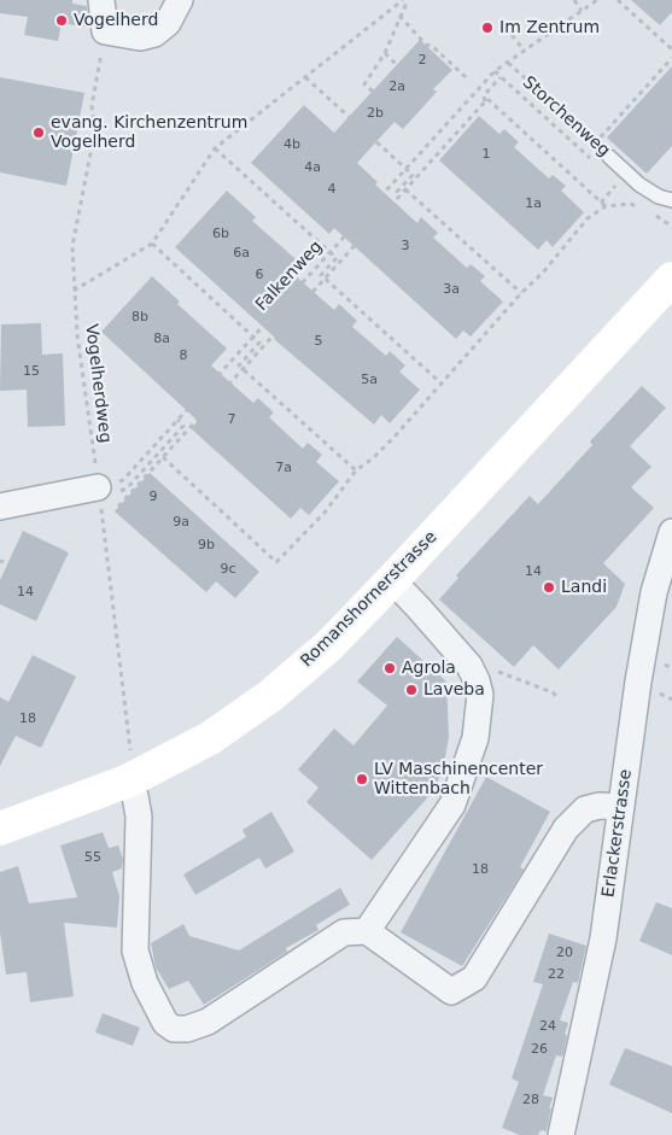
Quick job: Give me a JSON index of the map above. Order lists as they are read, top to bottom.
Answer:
{
  "streets": {
    "main road": ["Romanshornerstrasse"],
    "street": ["Erlackerstrasse"],
    "path": ["Storchenweg", "Falkenweg", "Vogelherdweg"]
  },
  "crossings": [
    ["Storchenweg", "Falkenweg"],
    ["Falkenweg", "Vogelherdweg"]
  ],
  "places": [
    "Vogelherd",
    "Im Zentrum",
    "evang. Kirchenzentrum Vogelherd",
    "Landi",
    "Agrola",
    "Laveba",
    "LV Maschinencenter Wittenbach"
  ],
  "house_numbers": [
    "2",
    "2a",
    "2b",
    "4b",
    "1",
    "4a",
    "4",
    "1a",
    "6b",
    "3",
    "6a",
    "6",
    "3a",
    "8b",
    "8a",
    "5",
    "8",
    "15",
    "5a",
    "7",
    "7a",
    "9",
    "9a",
    "9b",
    "9c",
    "14",
    "14",
    "18",
    "55",
    "18",
    "20",
    "22",
    "24",
    "26",
    "28"
  ]
}
